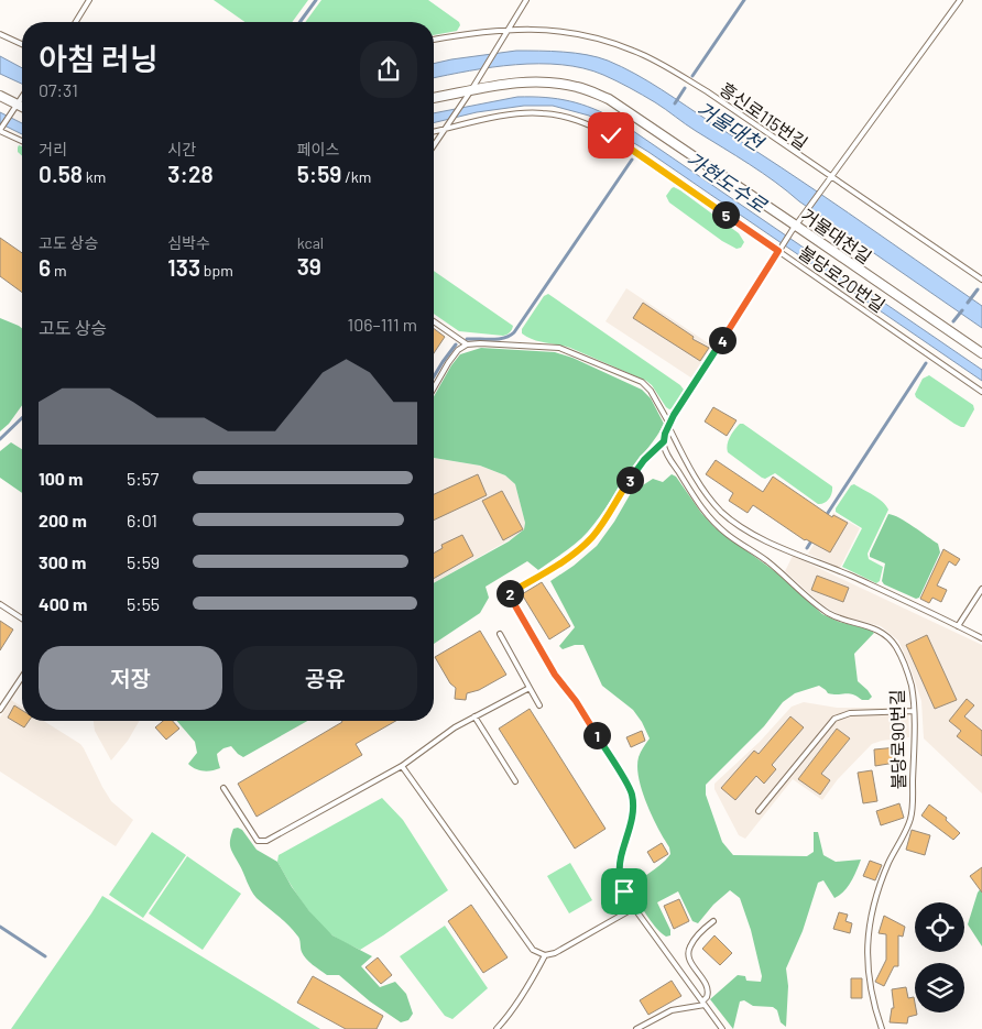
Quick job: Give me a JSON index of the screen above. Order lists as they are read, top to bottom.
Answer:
{
  "streets": {
    "street": ["거물대천길"],
    "lane": ["흥신로115번길", "불당로20번길", "불당로90번길"]
  },
  "water": ["거물대천", "가현도수로"],
  "page": {
    "heading": ["아침 러닝", "07:31"],
    "stats": [
      ["거리", "0.58 km"],
      ["시간", "3:28"],
      ["페이스", "5:59 /km"],
      ["고도 상승", "6 m"],
      ["심박수", "133 bpm"],
      ["kcal", "39"]
    ],
    "pins": [
      "5",
      "4",
      "3",
      "2",
      "1"
    ],
    "chart": ["고도 상승", "106–111 m"],
    "list": [
      {
        "name": "100 m",
        "note": "5:57"
      },
      {
        "name": "200 m",
        "note": "6:01"
      },
      {
        "name": "300 m",
        "note": "5:59"
      },
      {
        "name": "400 m",
        "note": "5:55"
      }
    ],
    "buttons": ["저장", "공유"]
  }
}
